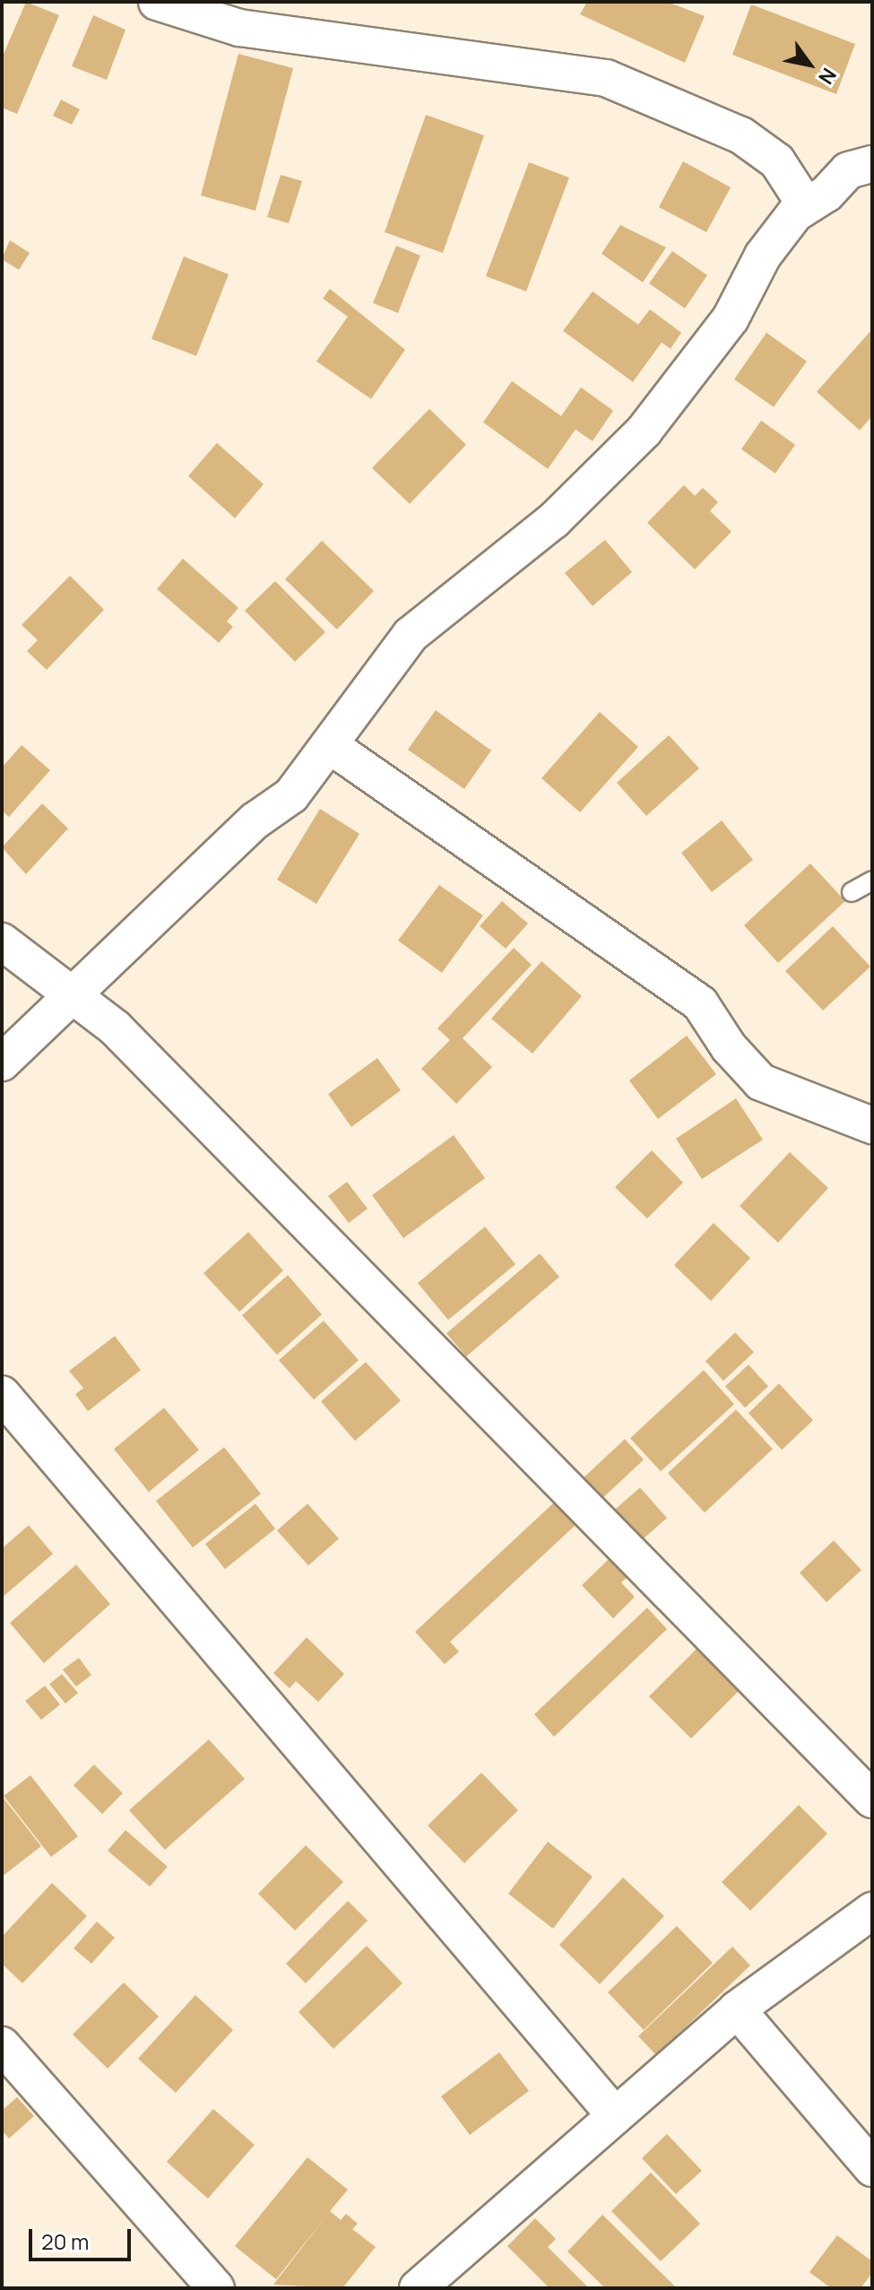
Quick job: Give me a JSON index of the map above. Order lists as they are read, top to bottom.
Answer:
{
  "scale_bar": "20 m",
  "north": "bottom right"
}
